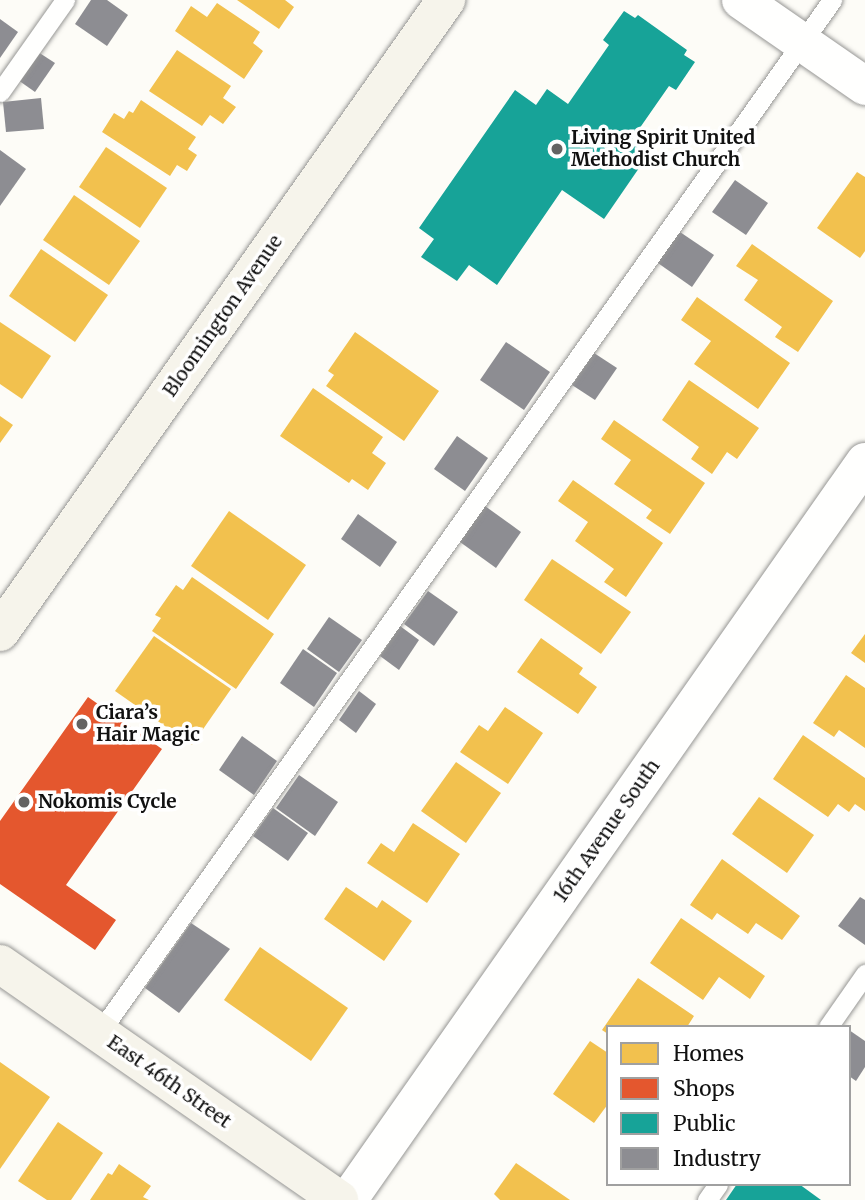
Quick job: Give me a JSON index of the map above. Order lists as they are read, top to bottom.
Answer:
{
  "streets": {
    "street": ["Bloomington Avenue", "16th Avenue South", "East 46th Street"]
  },
  "places": ["Living Spirit United Methodist Church", "Ciara’s Hair Magic", "Nokomis Cycle"],
  "legend": [
    "Homes",
    "Shops",
    "Public",
    "Industry"
  ]
}
